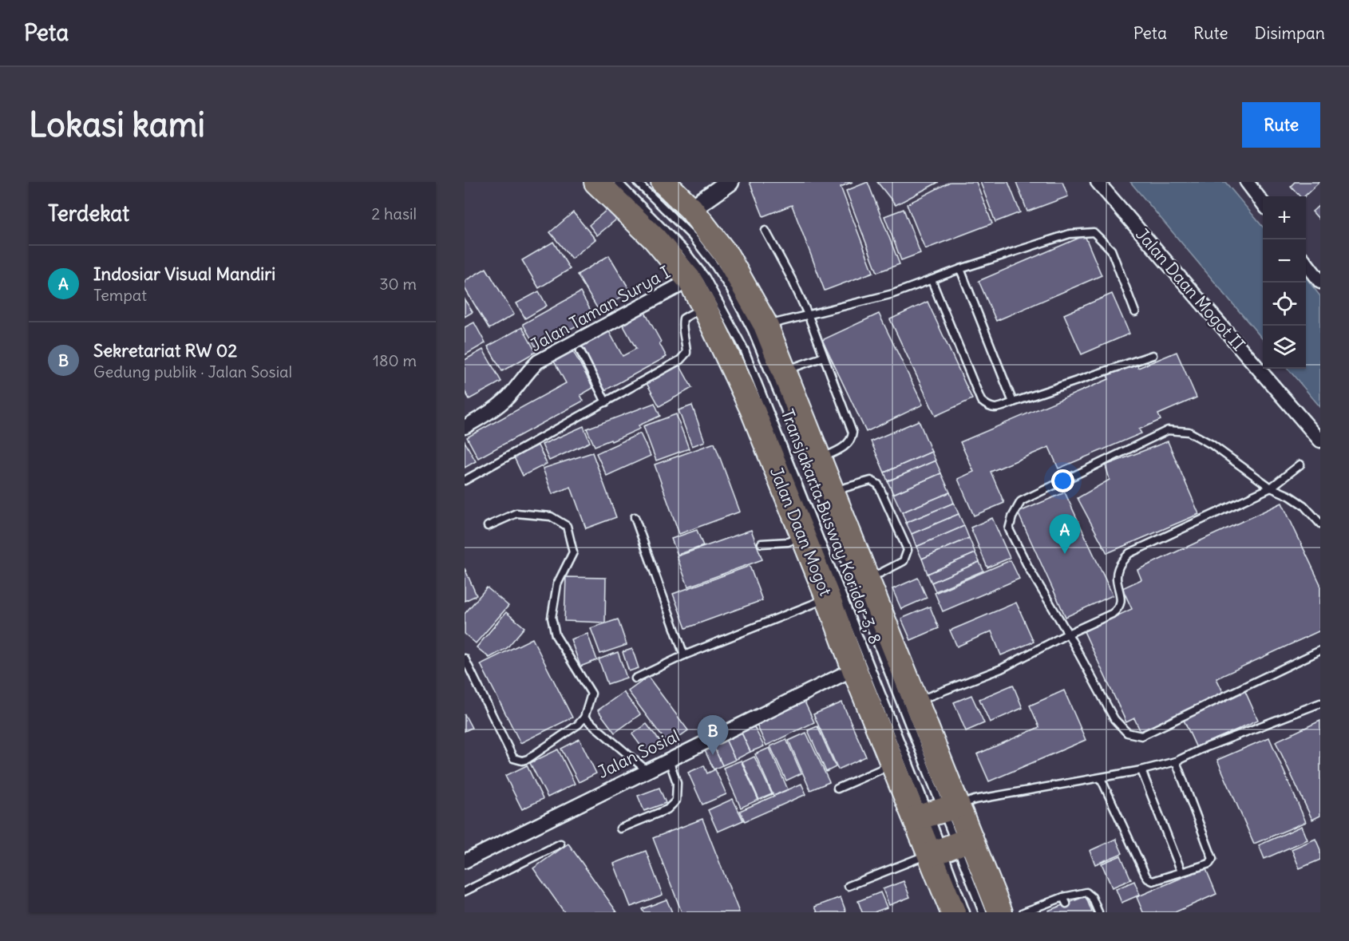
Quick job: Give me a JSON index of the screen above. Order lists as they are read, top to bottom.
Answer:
{
  "streets": {
    "highway": ["Jalan Daan Mogot"],
    "street": ["Jalan Daan Mogot II", "Jalan Taman Surya I", "Jalan Sosial"],
    "lane": ["Transjakarta Busway Koridor 3, 8"]
  },
  "crossings": [
    ["Jalan Taman Surya I", "Jalan Daan Mogot"],
    ["Transjakarta Busway Koridor 3, 8", "Jalan Daan Mogot"],
    ["Jalan Daan Mogot", "Jalan Sosial"]
  ],
  "page": {
    "header": "Peta",
    "nav": ["Peta", "Rute", "Disimpan"],
    "buttons": "Rute",
    "title": "Lokasi kami",
    "heading": ["Terdekat", "2 hasil"],
    "map_buttons": ["+", "−"],
    "list": [
      {
        "mark": "A",
        "name": "Indosiar Visual Mandiri",
        "note": "Tempat",
        "value": "30 m"
      },
      {
        "mark": "B",
        "name": "Sekretariat RW 02",
        "note": "Gedung publik · Jalan Sosial",
        "value": "180 m"
      }
    ],
    "pins": ["A", "B"]
  }
}
